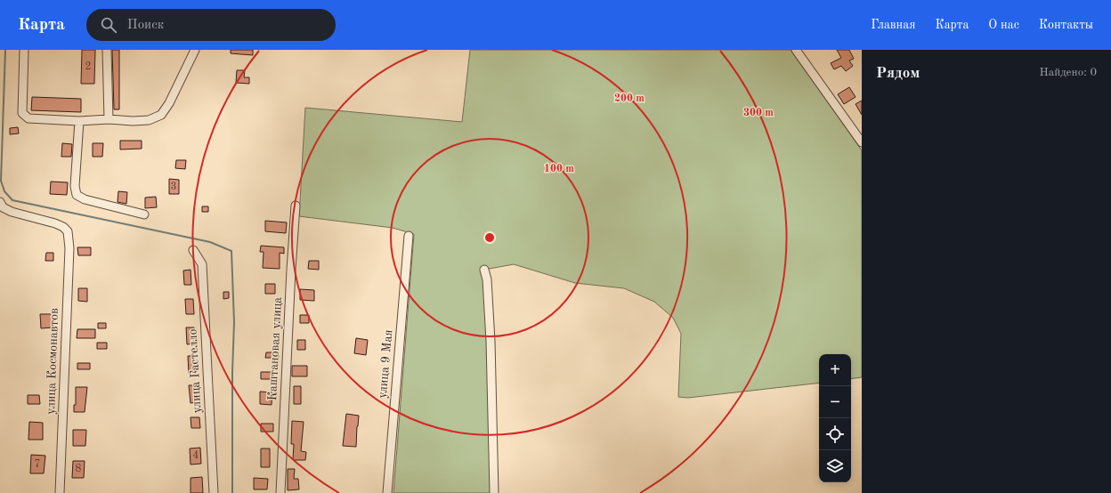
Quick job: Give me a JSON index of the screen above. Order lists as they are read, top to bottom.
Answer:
{
  "streets": {
    "street": [
      "Каштановая улица",
      "улица Космонавтов",
      "улица 9 Мая",
      "улица Гастелло"
    ]
  },
  "house_numbers": [
    "2",
    "3",
    "4",
    "7",
    "8"
  ],
  "page": {
    "header": "Карта",
    "search": "Поиск",
    "nav": [
      "Главная",
      "Карта",
      "О нас",
      "Контакты"
    ],
    "heading": ["Рядом", "Найдено: 0"],
    "map_buttons": ["+", "−"]
  },
  "rings": ["200 m", "300 m", "100 m"]
}
